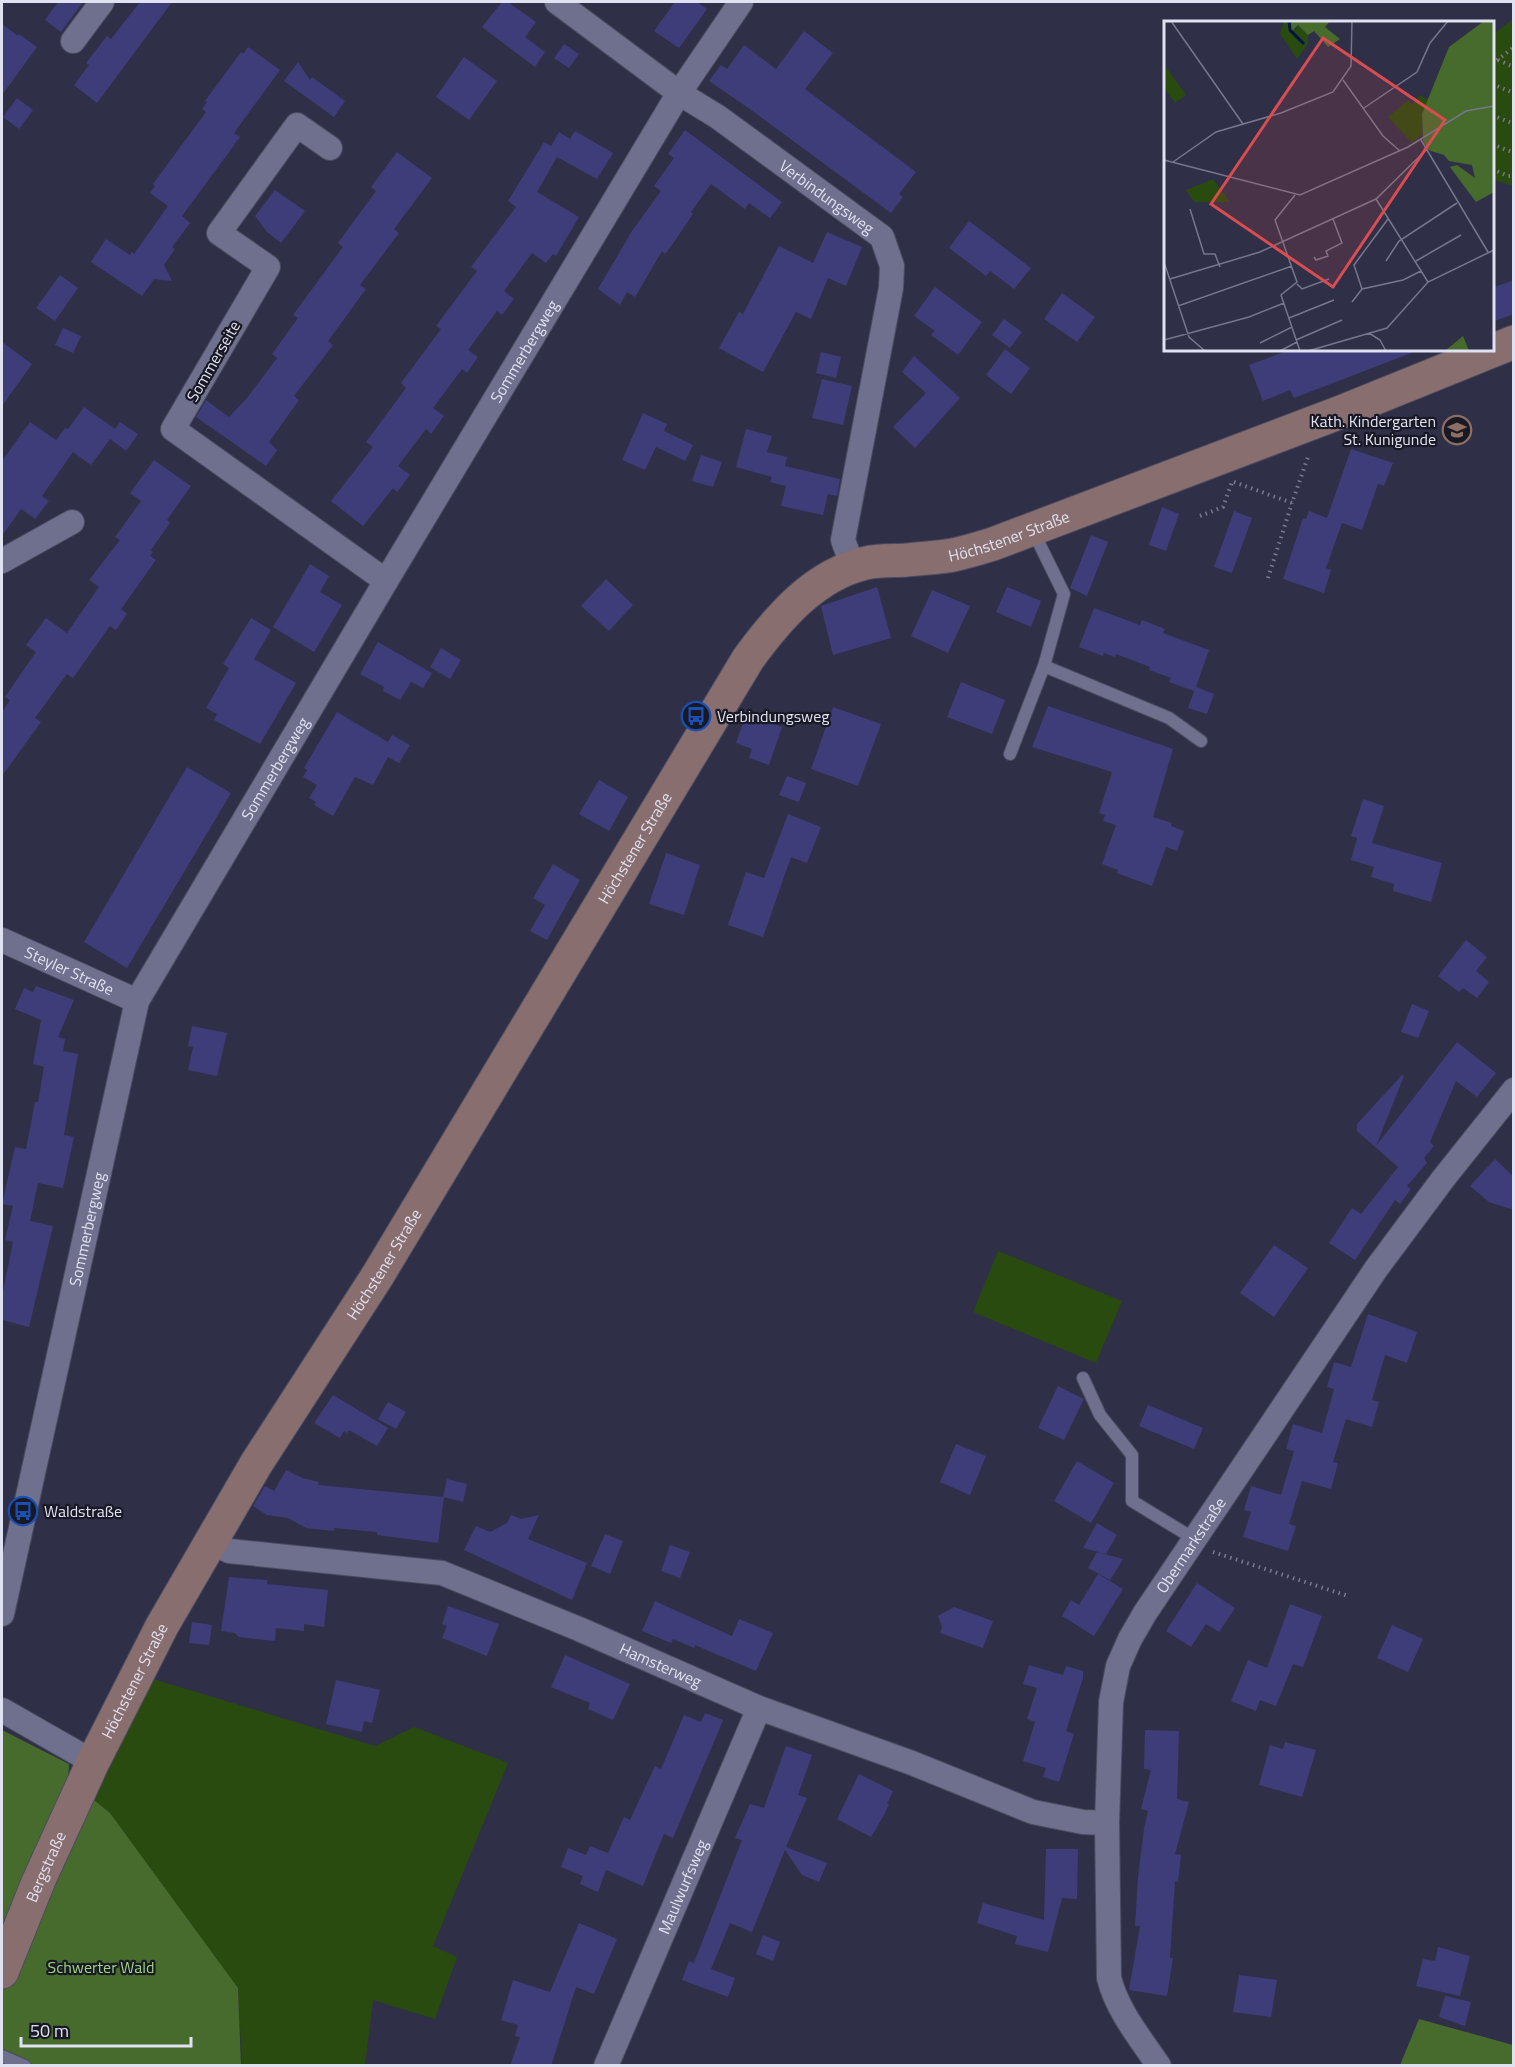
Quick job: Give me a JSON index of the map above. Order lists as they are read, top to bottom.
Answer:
{
  "streets": {
    "main road": ["Höchstener Straße", "Bergstraße"],
    "street": [
      "Verbindungsweg",
      "Sommerbergweg",
      "Sommerseite",
      "Steyler Straße",
      "Obermarkstraße",
      "Hamsterweg",
      "Maulwurfsweg"
    ]
  },
  "crossings": [
    ["Verbindungsweg", "Sommerbergweg"],
    ["Verbindungsweg", "Höchstener Straße"],
    ["Sommerbergweg", "Sommerseite"],
    ["Sommerbergweg", "Steyler Straße"],
    ["Höchstener Straße", "Hamsterweg"],
    ["Höchstener Straße", "Bergstraße"],
    ["Obermarkstraße", "Hamsterweg"],
    ["Hamsterweg", "Maulwurfsweg"]
  ],
  "parks": ["Schwerter Wald"],
  "places": {
    "school or university": ["Kath. Kindergarten St. Kunigunde"],
    "bus stop": ["Verbindungsweg", "Waldstraße"]
  },
  "scale_bar": "50 m"
}
